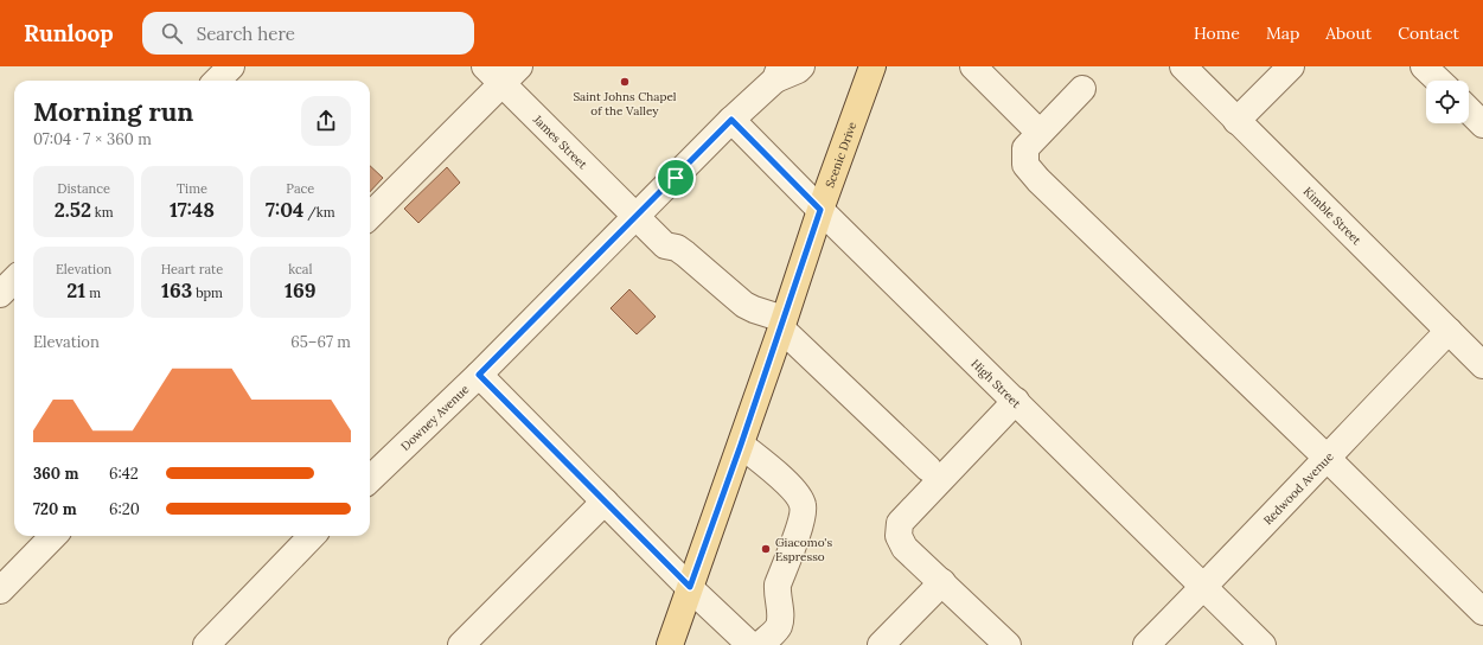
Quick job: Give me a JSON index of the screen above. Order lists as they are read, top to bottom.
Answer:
{
  "streets": {
    "main road": ["Scenic Drive"],
    "street": [
      "James Street",
      "Kimble Street",
      "High Street",
      "Downey Avenue",
      "Redwood Avenue"
    ]
  },
  "crossings": [
    ["James Street", "Scenic Drive"],
    ["James Street", "Downey Avenue"],
    ["Scenic Drive", "High Street"],
    ["Kimble Street", "Redwood Avenue"],
    ["High Street", "Downey Avenue"],
    ["High Street", "Redwood Avenue"]
  ],
  "places": ["Saint Johns Chapel of the Valley", "Giacomo's Espresso"],
  "page": {
    "header": "Runloop",
    "search": "Search here",
    "nav": [
      "Home",
      "Map",
      "About",
      "Contact"
    ],
    "heading": ["Morning run", "07:04 · 7 × 360 m"],
    "stats": [
      ["Distance", "2.52 km"],
      ["Time", "17:48"],
      ["Pace", "7:04 /km"],
      ["Elevation", "21 m"],
      ["Heart rate", "163 bpm"],
      ["kcal", "169"]
    ],
    "chart": ["Elevation", "65–67 m"],
    "list": [
      {
        "name": "360 m",
        "note": "6:42"
      },
      {
        "name": "720 m",
        "note": "6:20"
      }
    ]
  }
}
